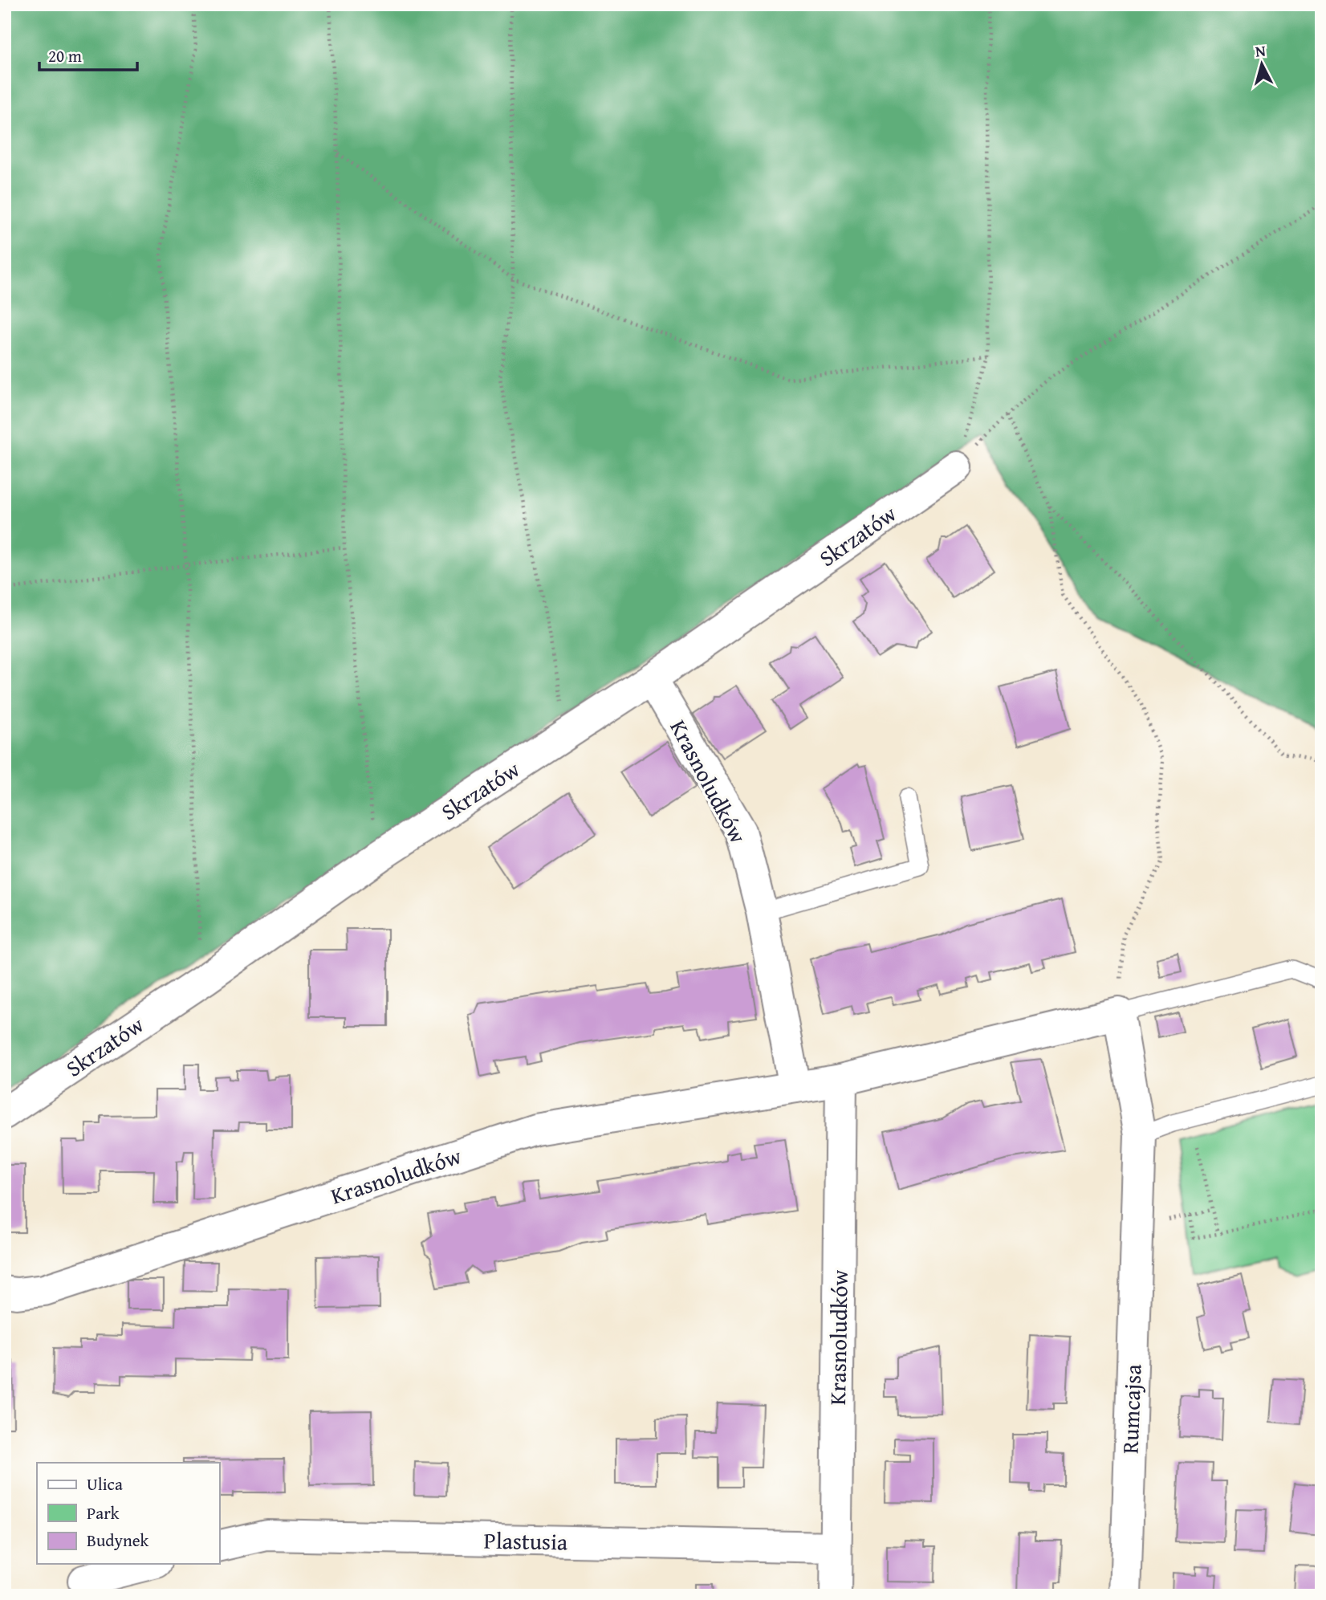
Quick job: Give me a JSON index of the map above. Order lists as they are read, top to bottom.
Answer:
{
  "streets": {
    "street": [
      "Skrzatów",
      "Krasnoludków",
      "Rumcajsa",
      "Plastusia"
    ]
  },
  "crossings": [
    ["Skrzatów", "Krasnoludków"],
    ["Krasnoludków", "Rumcajsa"],
    ["Krasnoludków", "Plastusia"]
  ],
  "legend": ["Ulica", "Park", "Budynek"],
  "scale_bar": "20 m",
  "north": "top"
}
